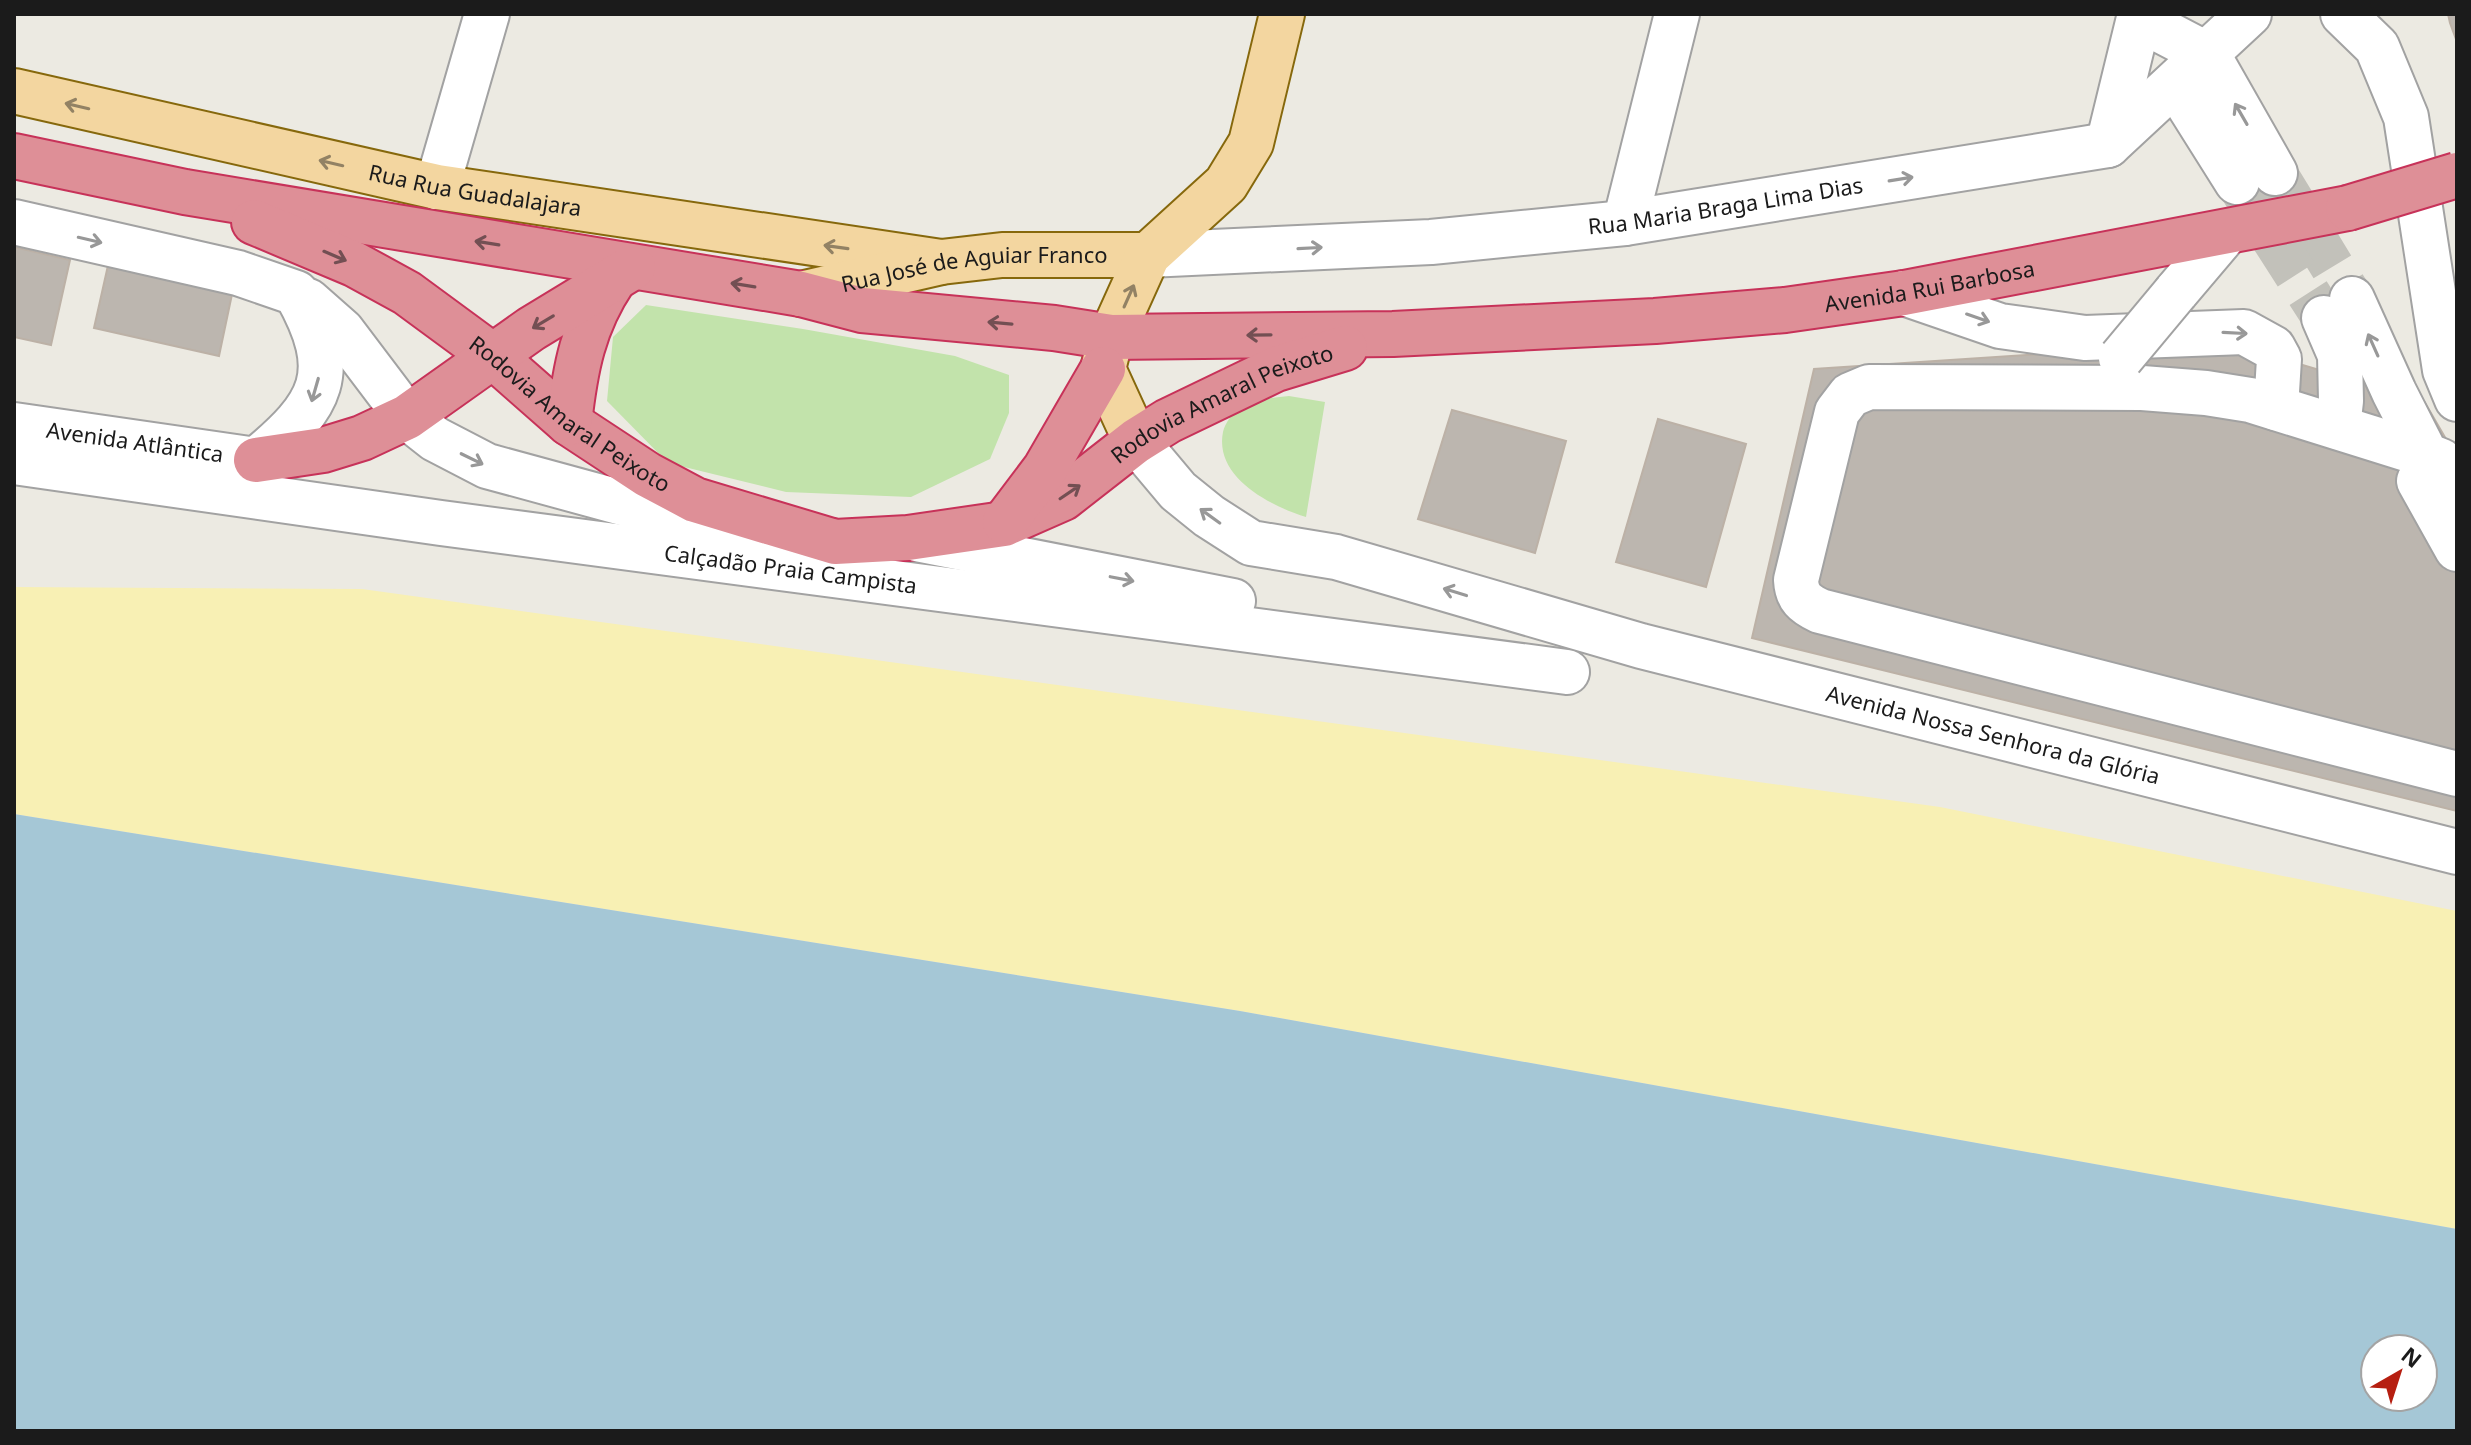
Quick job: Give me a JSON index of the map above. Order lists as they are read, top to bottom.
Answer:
{
  "streets": {
    "highway": ["Avenida Rui Barbosa", "Rodovia Amaral Peixoto"],
    "main road": ["Rua Rua Guadalajara", "Rua José de Aguiar Franco"],
    "street": [
      "Rua Maria Braga Lima Dias",
      "Avenida Atlântica",
      "Calçadão Praia Campista",
      "Avenida Nossa Senhora da Glória"
    ]
  },
  "crossings": [
    ["Rua Rua Guadalajara", "Rua José de Aguiar Franco"],
    ["Rua Maria Braga Lima Dias", "Rua José de Aguiar Franco"],
    ["Rua José de Aguiar Franco", "Rodovia Amaral Peixoto"],
    ["Avenida Rui Barbosa", "Rodovia Amaral Peixoto"],
    ["Rodovia Amaral Peixoto", "Avenida Nossa Senhora da Glória"]
  ],
  "one_way": ["Rua Rua Guadalajara"],
  "north": "top right"
}
